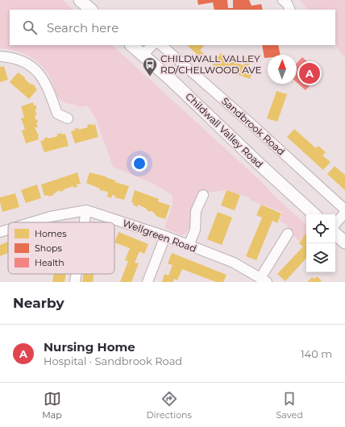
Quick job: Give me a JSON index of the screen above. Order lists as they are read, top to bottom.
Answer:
{
  "streets": {
    "main road": ["Childwall Valley Road"],
    "street": ["Sandbrook Road", "Wellgreen Road"]
  },
  "places": {
    "bus stop": ["CHILDWALL VALLEY RD/CHELWOOD AVE"]
  },
  "legend": ["Homes", "Shops", "Health"],
  "north": "top",
  "page": {
    "search": "Search here",
    "pins": "A",
    "heading": "Nearby",
    "list": [
      {
        "mark": "A",
        "name": "Nursing Home",
        "note": "Hospital · Sandbrook Road",
        "value": "140 m"
      }
    ],
    "nav": ["Map", "Directions", "Saved"]
  }
}
